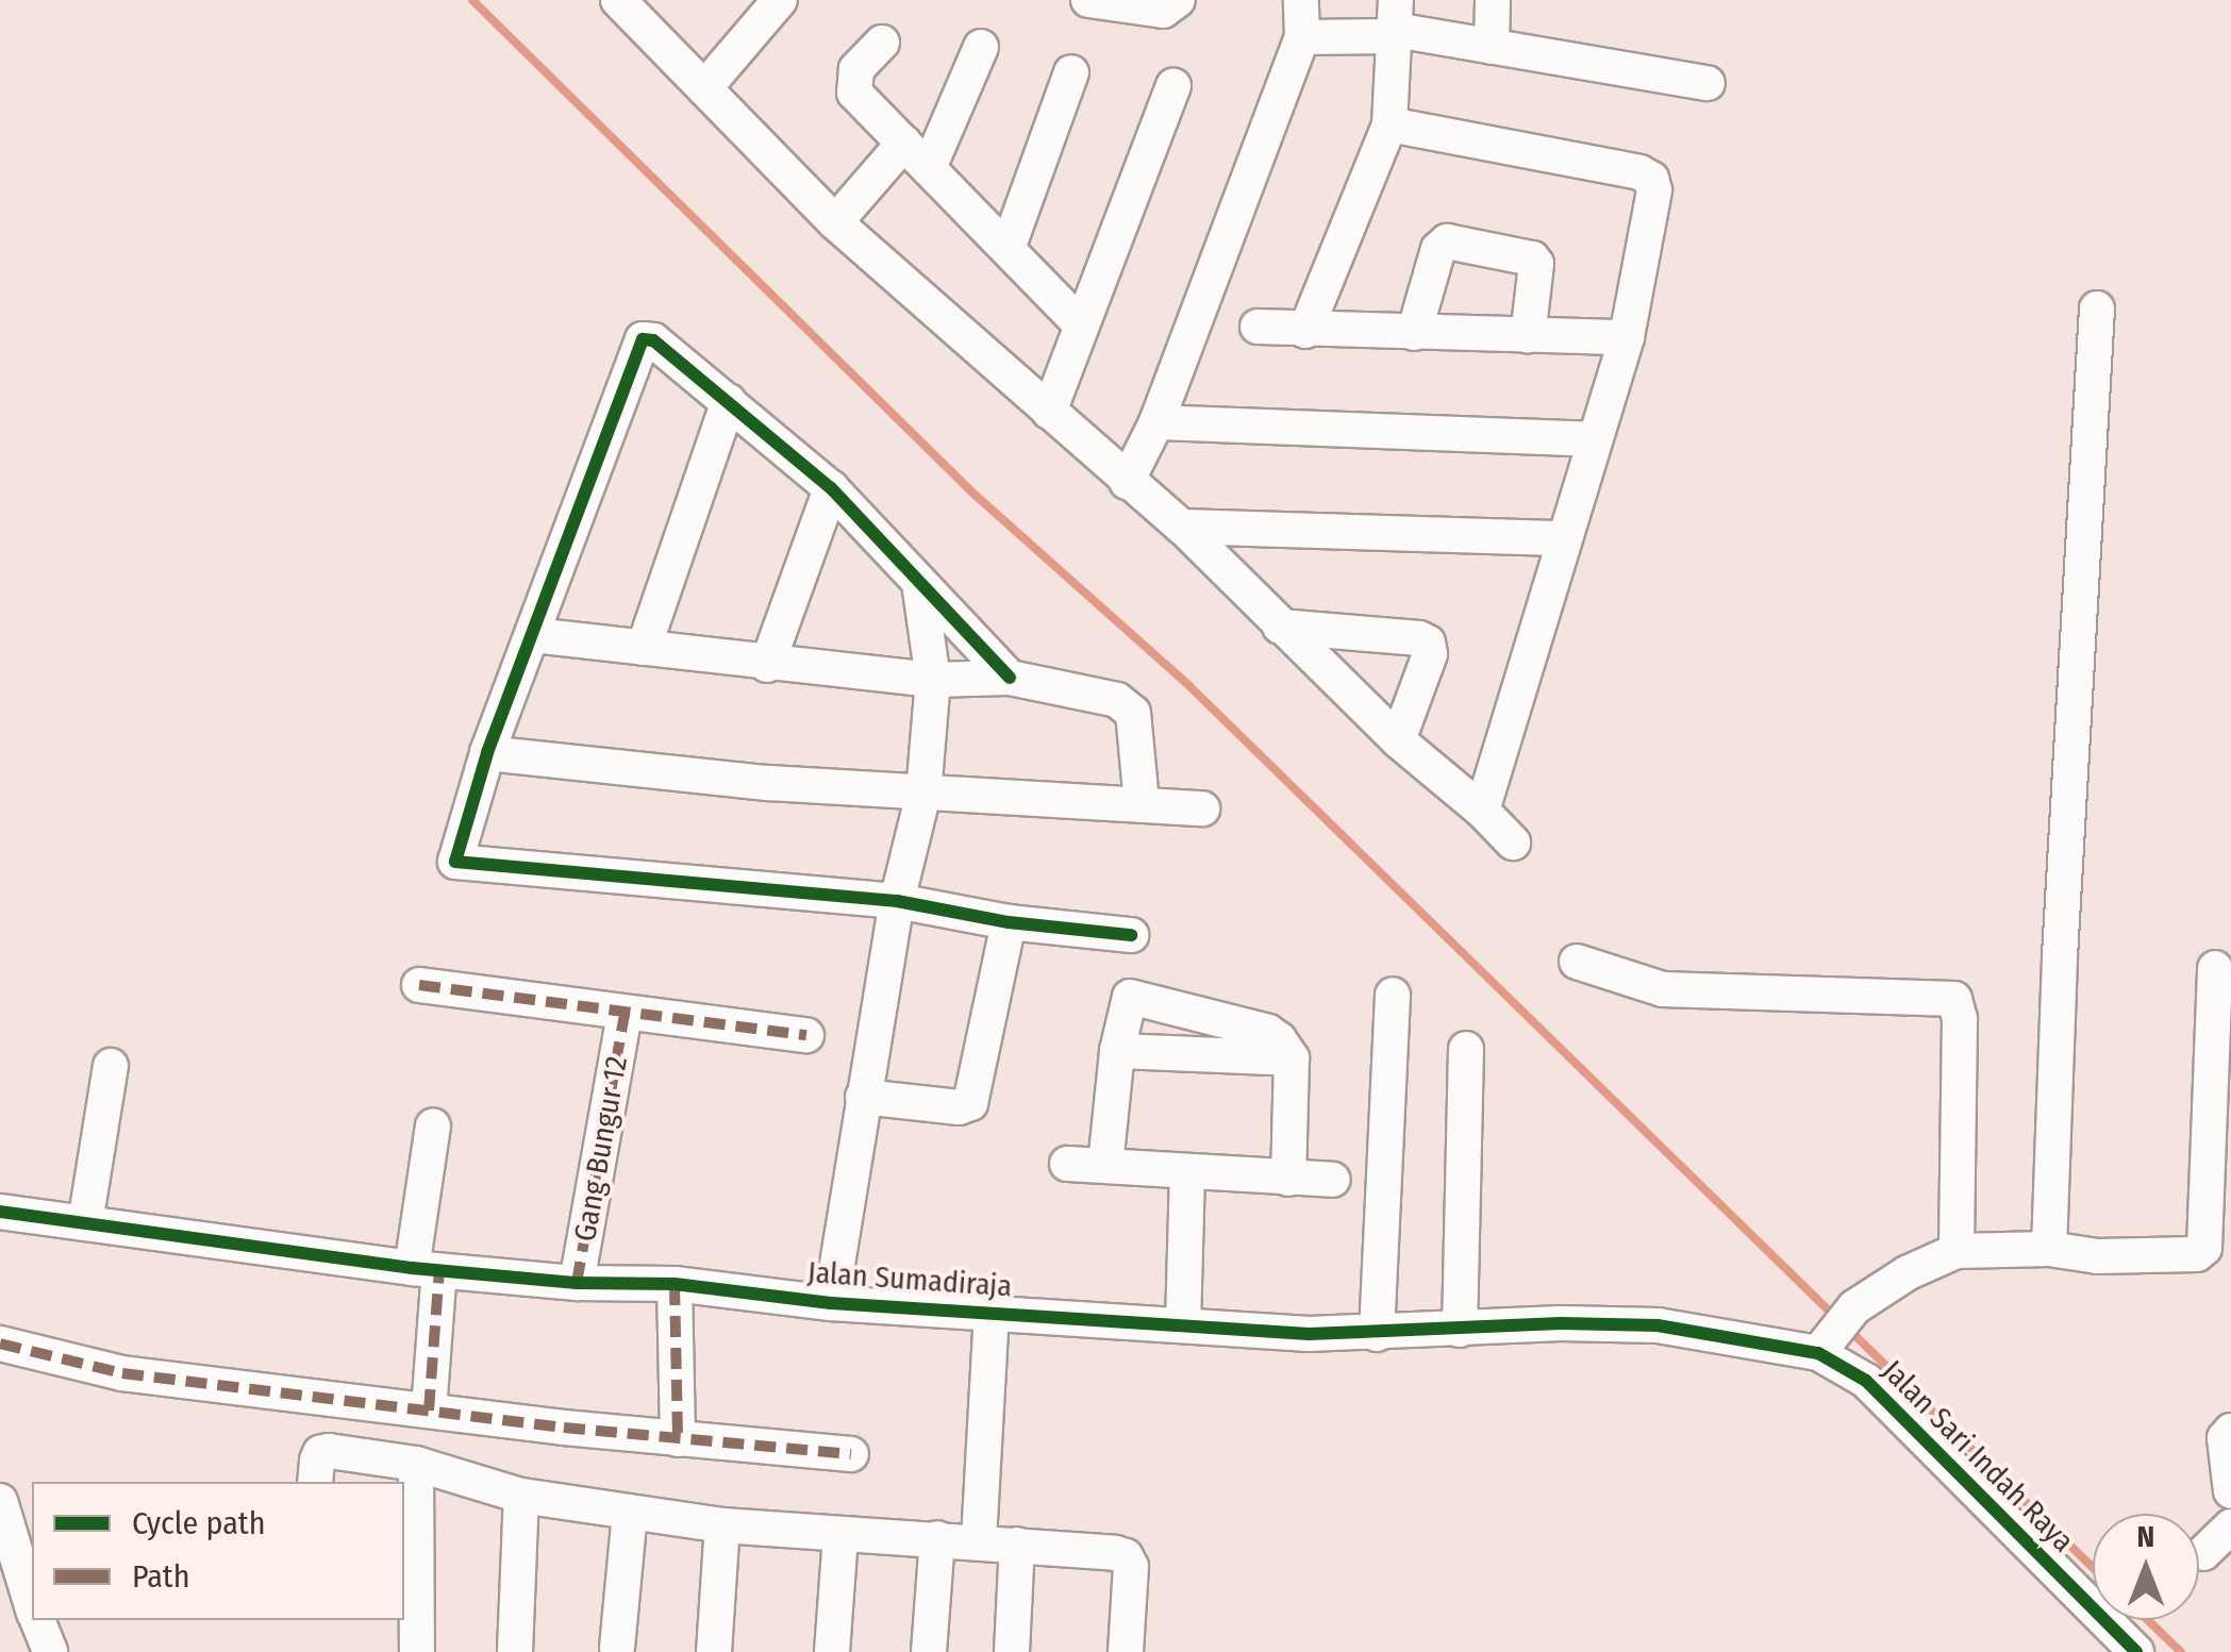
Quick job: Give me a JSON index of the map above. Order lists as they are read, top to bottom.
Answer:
{
  "streets": {
    "street": ["Gang Bungur 12", "Jalan Sumadiraja", "Jalan Sari Indah Raya"]
  },
  "crossings": [
    ["Gang Bungur 12", "Jalan Sumadiraja"],
    ["Jalan Sumadiraja", "Jalan Sari Indah Raya"]
  ],
  "legend": ["Cycle path", "Path"],
  "north": "top"
}
